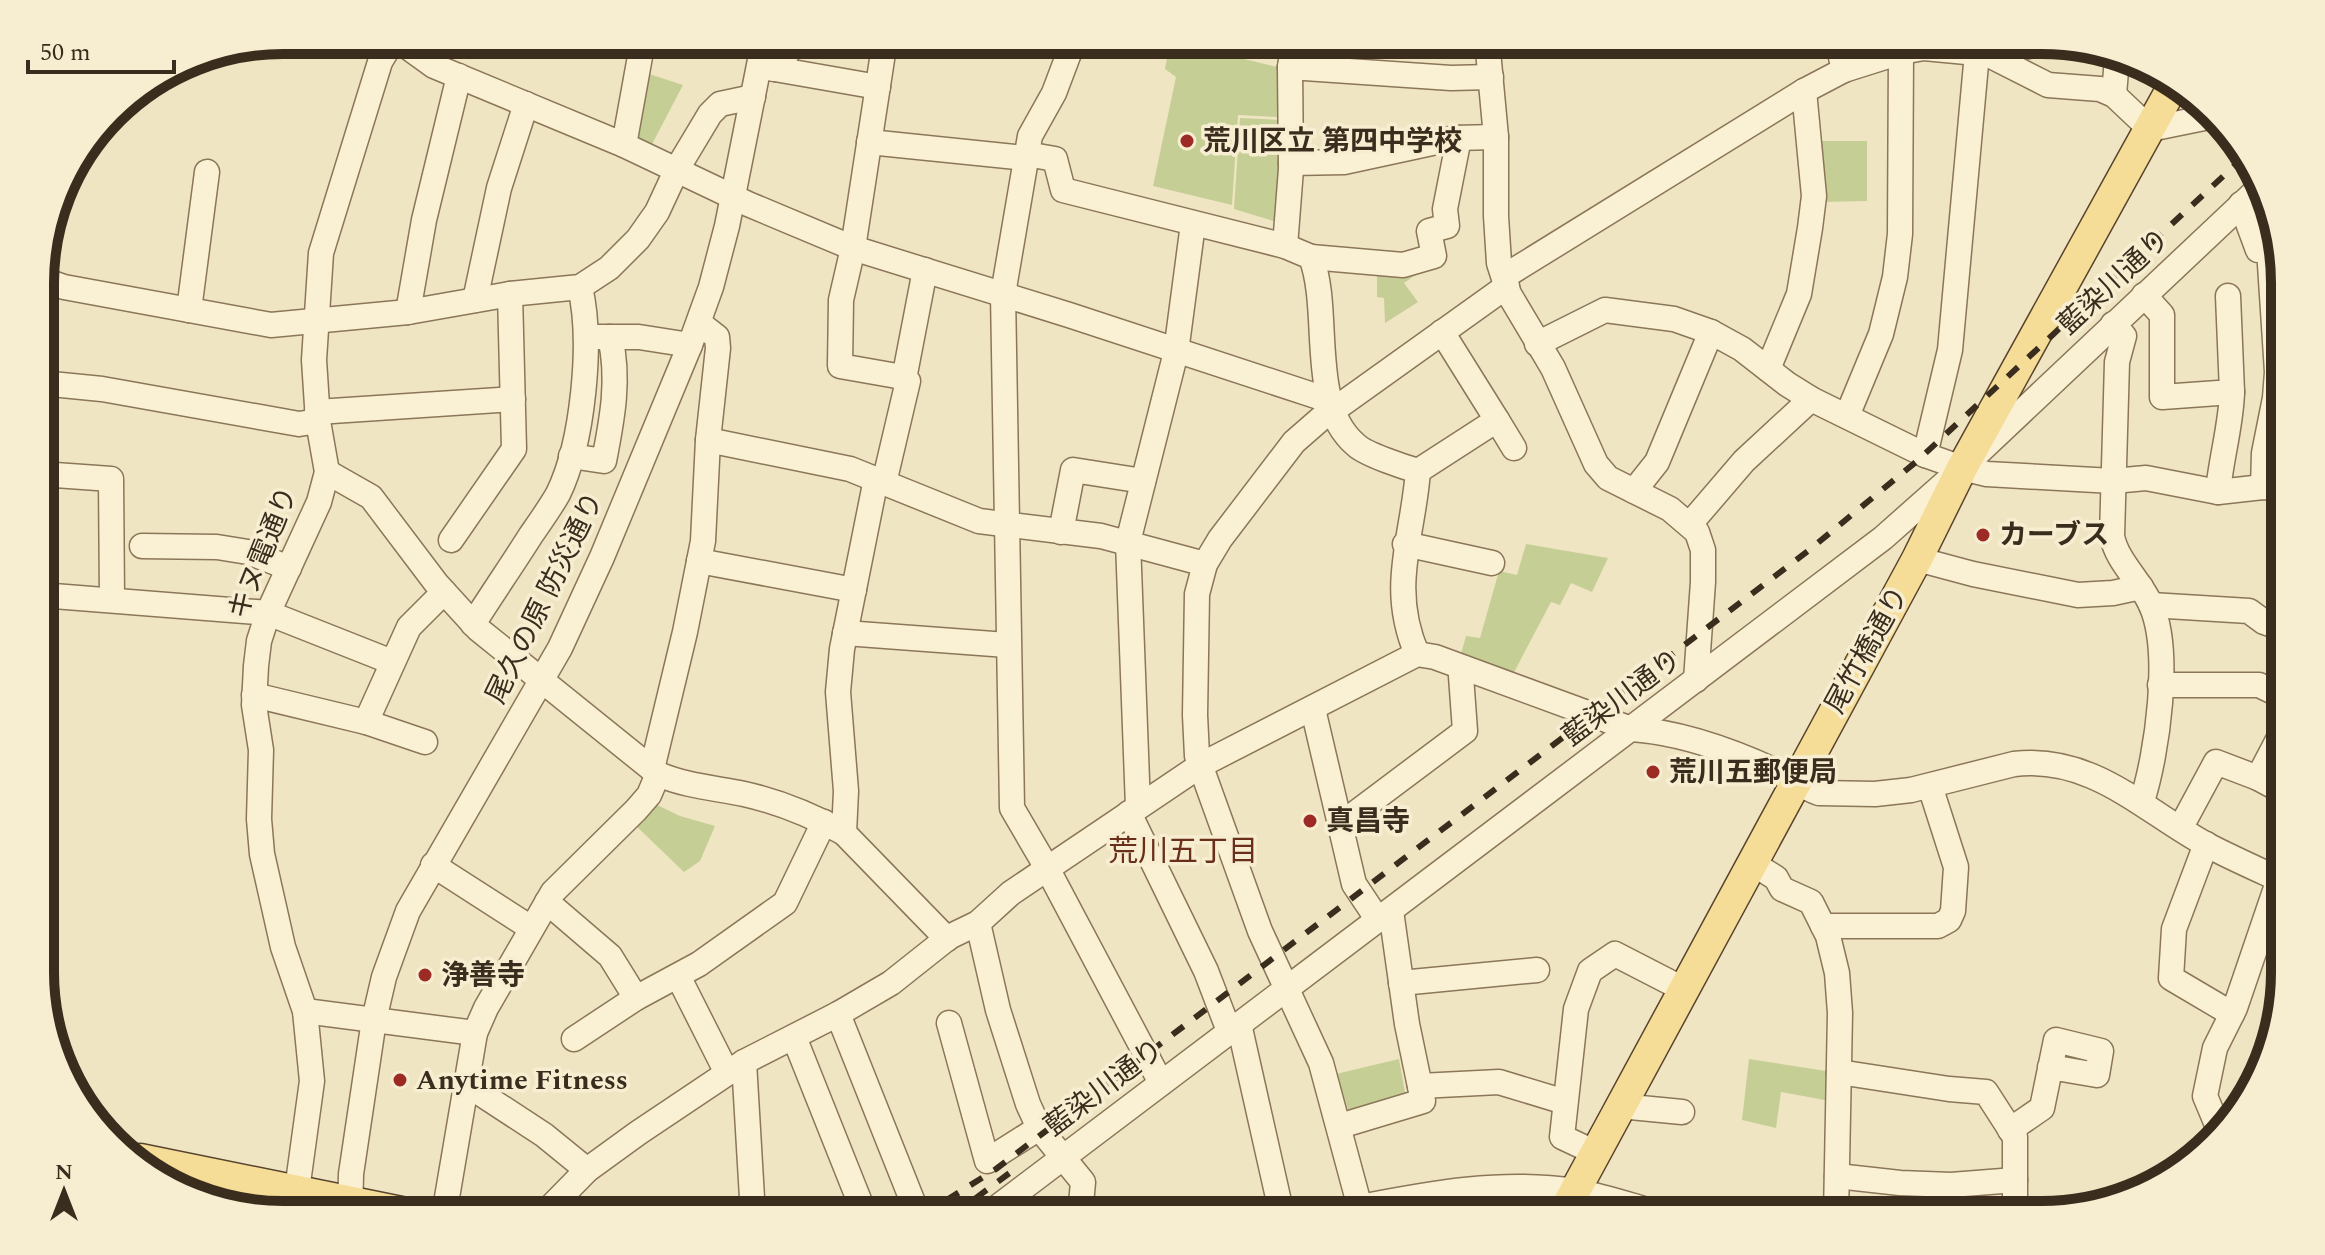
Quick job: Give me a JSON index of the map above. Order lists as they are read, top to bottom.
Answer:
{
  "streets": {
    "main road": ["尾竹橋通り"],
    "street": ["藍染川通り", "キヌ電通り", "尾久の原 防災通り"]
  },
  "crossings": [
    ["藍染川通り", "尾竹橋通り"]
  ],
  "districts": ["荒川五丁目"],
  "places": [
    "荒川区立 第四中学校",
    "カーブス",
    "荒川五郵便局",
    "真昌寺",
    "浄善寺",
    "Anytime Fitness"
  ],
  "scale_bar": "50 m",
  "north": "top"
}
